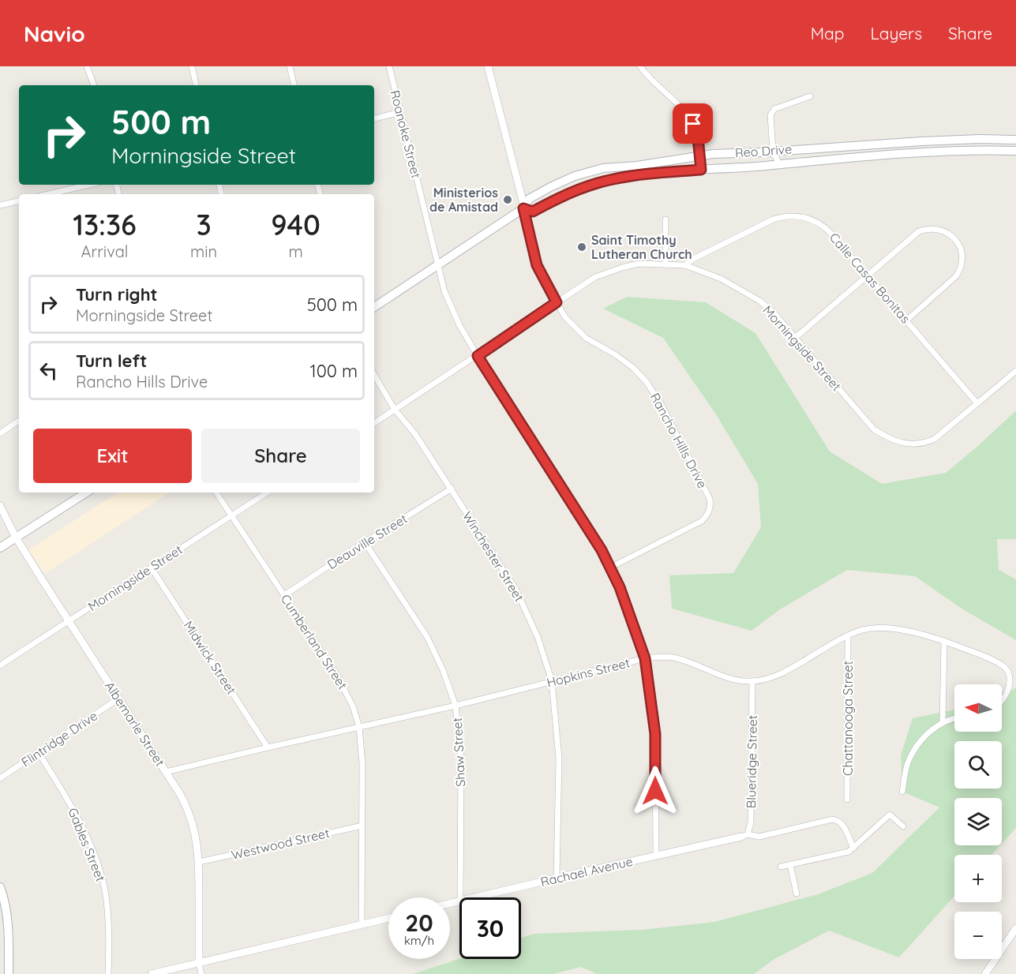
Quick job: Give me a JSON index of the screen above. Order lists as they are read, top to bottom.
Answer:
{
  "streets": {
    "main road": ["Reo Drive"],
    "street": [
      "Roanoke Street",
      "Calle Casas Bonitas",
      "Morningside Street",
      "Rancho Hills Drive",
      "Deauville Street",
      "Winchester Street",
      "Cumberland Street",
      "Midwick Street",
      "Hopkins Street",
      "Chattanooga Street",
      "Albemarle Street",
      "Flintridge Drive",
      "Shaw Street",
      "Blueridge Street",
      "Westwood Street",
      "Gables Street",
      "Rachael Avenue"
    ]
  },
  "crossings": [
    ["Roanoke Street", "Reo Drive"],
    ["Roanoke Street", "Morningside Street"],
    ["Roanoke Street", "Rancho Hills Drive"],
    ["Roanoke Street", "Hopkins Street"],
    ["Roanoke Street", "Rachael Avenue"],
    ["Reo Drive", "Rancho Hills Drive"],
    ["Calle Casas Bonitas", "Morningside Street"],
    ["Morningside Street", "Rancho Hills Drive"],
    ["Morningside Street", "Winchester Street"],
    ["Morningside Street", "Cumberland Street"],
    ["Morningside Street", "Midwick Street"],
    ["Morningside Street", "Albemarle Street"],
    ["Deauville Street", "Winchester Street"],
    ["Deauville Street", "Cumberland Street"],
    ["Deauville Street", "Shaw Street"],
    ["Winchester Street", "Hopkins Street"],
    ["Winchester Street", "Rachael Avenue"],
    ["Cumberland Street", "Hopkins Street"],
    ["Cumberland Street", "Westwood Street"],
    ["Midwick Street", "Hopkins Street"],
    ["Hopkins Street", "Chattanooga Street"],
    ["Hopkins Street", "Albemarle Street"],
    ["Hopkins Street", "Shaw Street"],
    ["Hopkins Street", "Blueridge Street"],
    ["Albemarle Street", "Flintridge Drive"],
    ["Albemarle Street", "Westwood Street"],
    ["Flintridge Drive", "Gables Street"],
    ["Blueridge Street", "Rachael Avenue"]
  ],
  "places": ["Ministerios de Amistad", "Saint Timothy Lutheran Church"],
  "north": "left",
  "page": {
    "header": "Navio",
    "nav": ["Map", "Layers", "Share"],
    "turn": ["500 m", "Morningside Street"],
    "eta": [
      "13:36",
      "Arrival",
      "3",
      "min",
      "940",
      "m"
    ],
    "list": [
      {
        "name": "Turn right",
        "note": "Morningside Street",
        "value": "500 m"
      },
      {
        "name": "Turn left",
        "note": "Rancho Hills Drive",
        "value": "100 m"
      }
    ],
    "buttons": ["Exit", "Share"],
    "map_buttons": ["+", "−"],
    "speed": "20 km/h",
    "limit": "30"
  }
}
